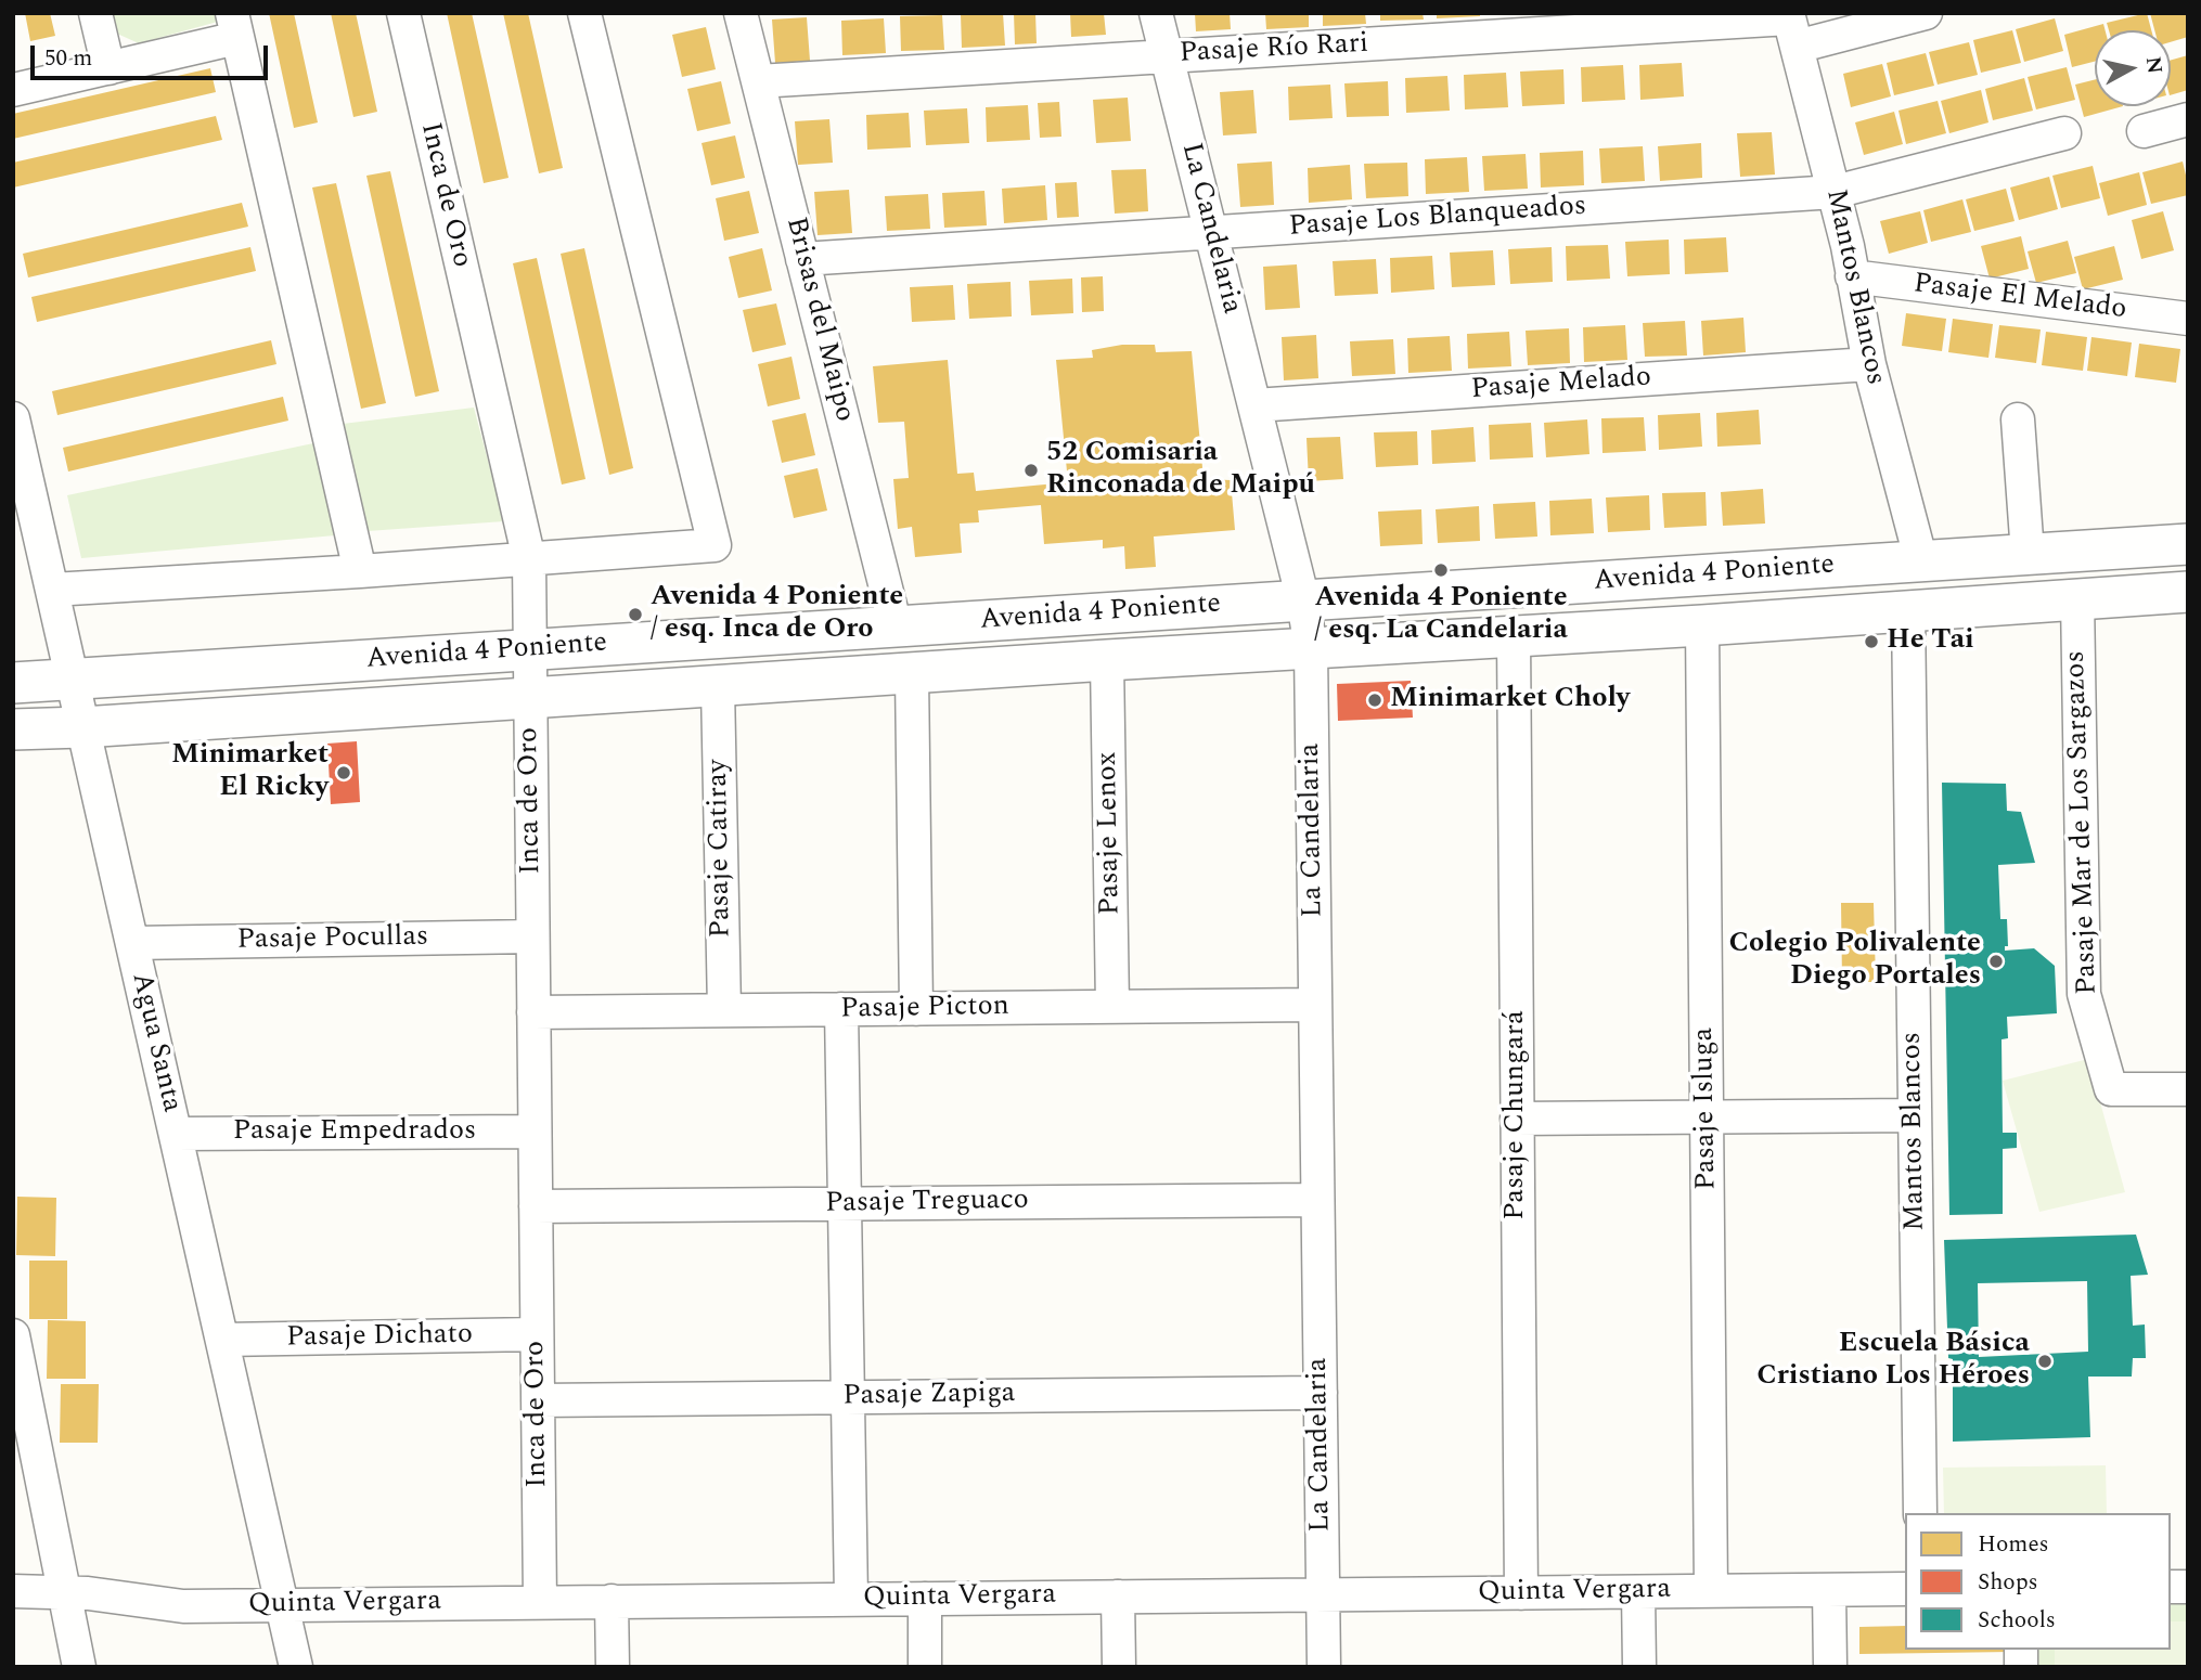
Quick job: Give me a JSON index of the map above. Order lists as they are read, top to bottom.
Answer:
{
  "streets": {
    "street": [
      "Pasaje Río Rari",
      "Inca de Oro",
      "Pasaje Los Blanqueados",
      "La Candelaria",
      "Mantos Blancos",
      "Pasaje El Melado",
      "Brisas del Maipo",
      "Pasaje Melado",
      "Avenida 4 Poniente",
      "Pasaje Mar de Los Sargazos",
      "Pasaje Lenox",
      "Pasaje Catiray",
      "Pasaje Pocullas",
      "Pasaje Picton",
      "Agua Santa",
      "Pasaje Isluga",
      "Pasaje Chungará",
      "Pasaje Empedrados",
      "Pasaje Treguaco",
      "Pasaje Dichato",
      "Pasaje Zapiga",
      "Quinta Vergara"
    ]
  },
  "crossings": [
    ["Pasaje Río Rari", "La Candelaria"],
    ["Pasaje Río Rari", "Mantos Blancos"],
    ["Pasaje Río Rari", "Brisas del Maipo"],
    ["Inca de Oro", "Avenida 4 Poniente"],
    ["Inca de Oro", "Pasaje Pocullas"],
    ["Inca de Oro", "Pasaje Picton"],
    ["Inca de Oro", "Pasaje Empedrados"],
    ["Inca de Oro", "Pasaje Treguaco"],
    ["Inca de Oro", "Pasaje Dichato"],
    ["Inca de Oro", "Pasaje Zapiga"],
    ["Inca de Oro", "Quinta Vergara"],
    ["Pasaje Los Blanqueados", "La Candelaria"],
    ["Pasaje Los Blanqueados", "Mantos Blancos"],
    ["Pasaje Los Blanqueados", "Brisas del Maipo"],
    ["La Candelaria", "Pasaje Melado"],
    ["La Candelaria", "Avenida 4 Poniente"],
    ["La Candelaria", "Pasaje Picton"],
    ["La Candelaria", "Pasaje Treguaco"],
    ["La Candelaria", "Pasaje Zapiga"],
    ["La Candelaria", "Quinta Vergara"],
    ["Mantos Blancos", "Pasaje El Melado"],
    ["Mantos Blancos", "Pasaje Melado"],
    ["Mantos Blancos", "Avenida 4 Poniente"],
    ["Brisas del Maipo", "Avenida 4 Poniente"],
    ["Avenida 4 Poniente", "Pasaje Mar de Los Sargazos"],
    ["Avenida 4 Poniente", "Pasaje Lenox"],
    ["Avenida 4 Poniente", "Pasaje Catiray"],
    ["Avenida 4 Poniente", "Agua Santa"],
    ["Avenida 4 Poniente", "Pasaje Isluga"],
    ["Avenida 4 Poniente", "Pasaje Chungará"],
    ["Pasaje Lenox", "Pasaje Picton"],
    ["Pasaje Catiray", "Pasaje Picton"],
    ["Pasaje Pocullas", "Agua Santa"],
    ["Agua Santa", "Pasaje Empedrados"],
    ["Agua Santa", "Pasaje Dichato"],
    ["Agua Santa", "Quinta Vergara"],
    ["Pasaje Isluga", "Quinta Vergara"],
    ["Pasaje Chungará", "Quinta Vergara"]
  ],
  "places": [
    "52 Comisaria Rinconada de Maipú",
    "Avenida 4 Poniente / esq. La Candelaria",
    "Avenida 4 Poniente / esq. Inca de Oro",
    "He Tai",
    "Minimarket Choly",
    "Minimarket El Ricky",
    "Colegio Polivalente Diego Portales",
    "Escuela Básica Cristiano Los Héroes"
  ],
  "legend": ["Homes", "Shops", "Schools"],
  "scale_bar": "50 m",
  "north": "right"
}
